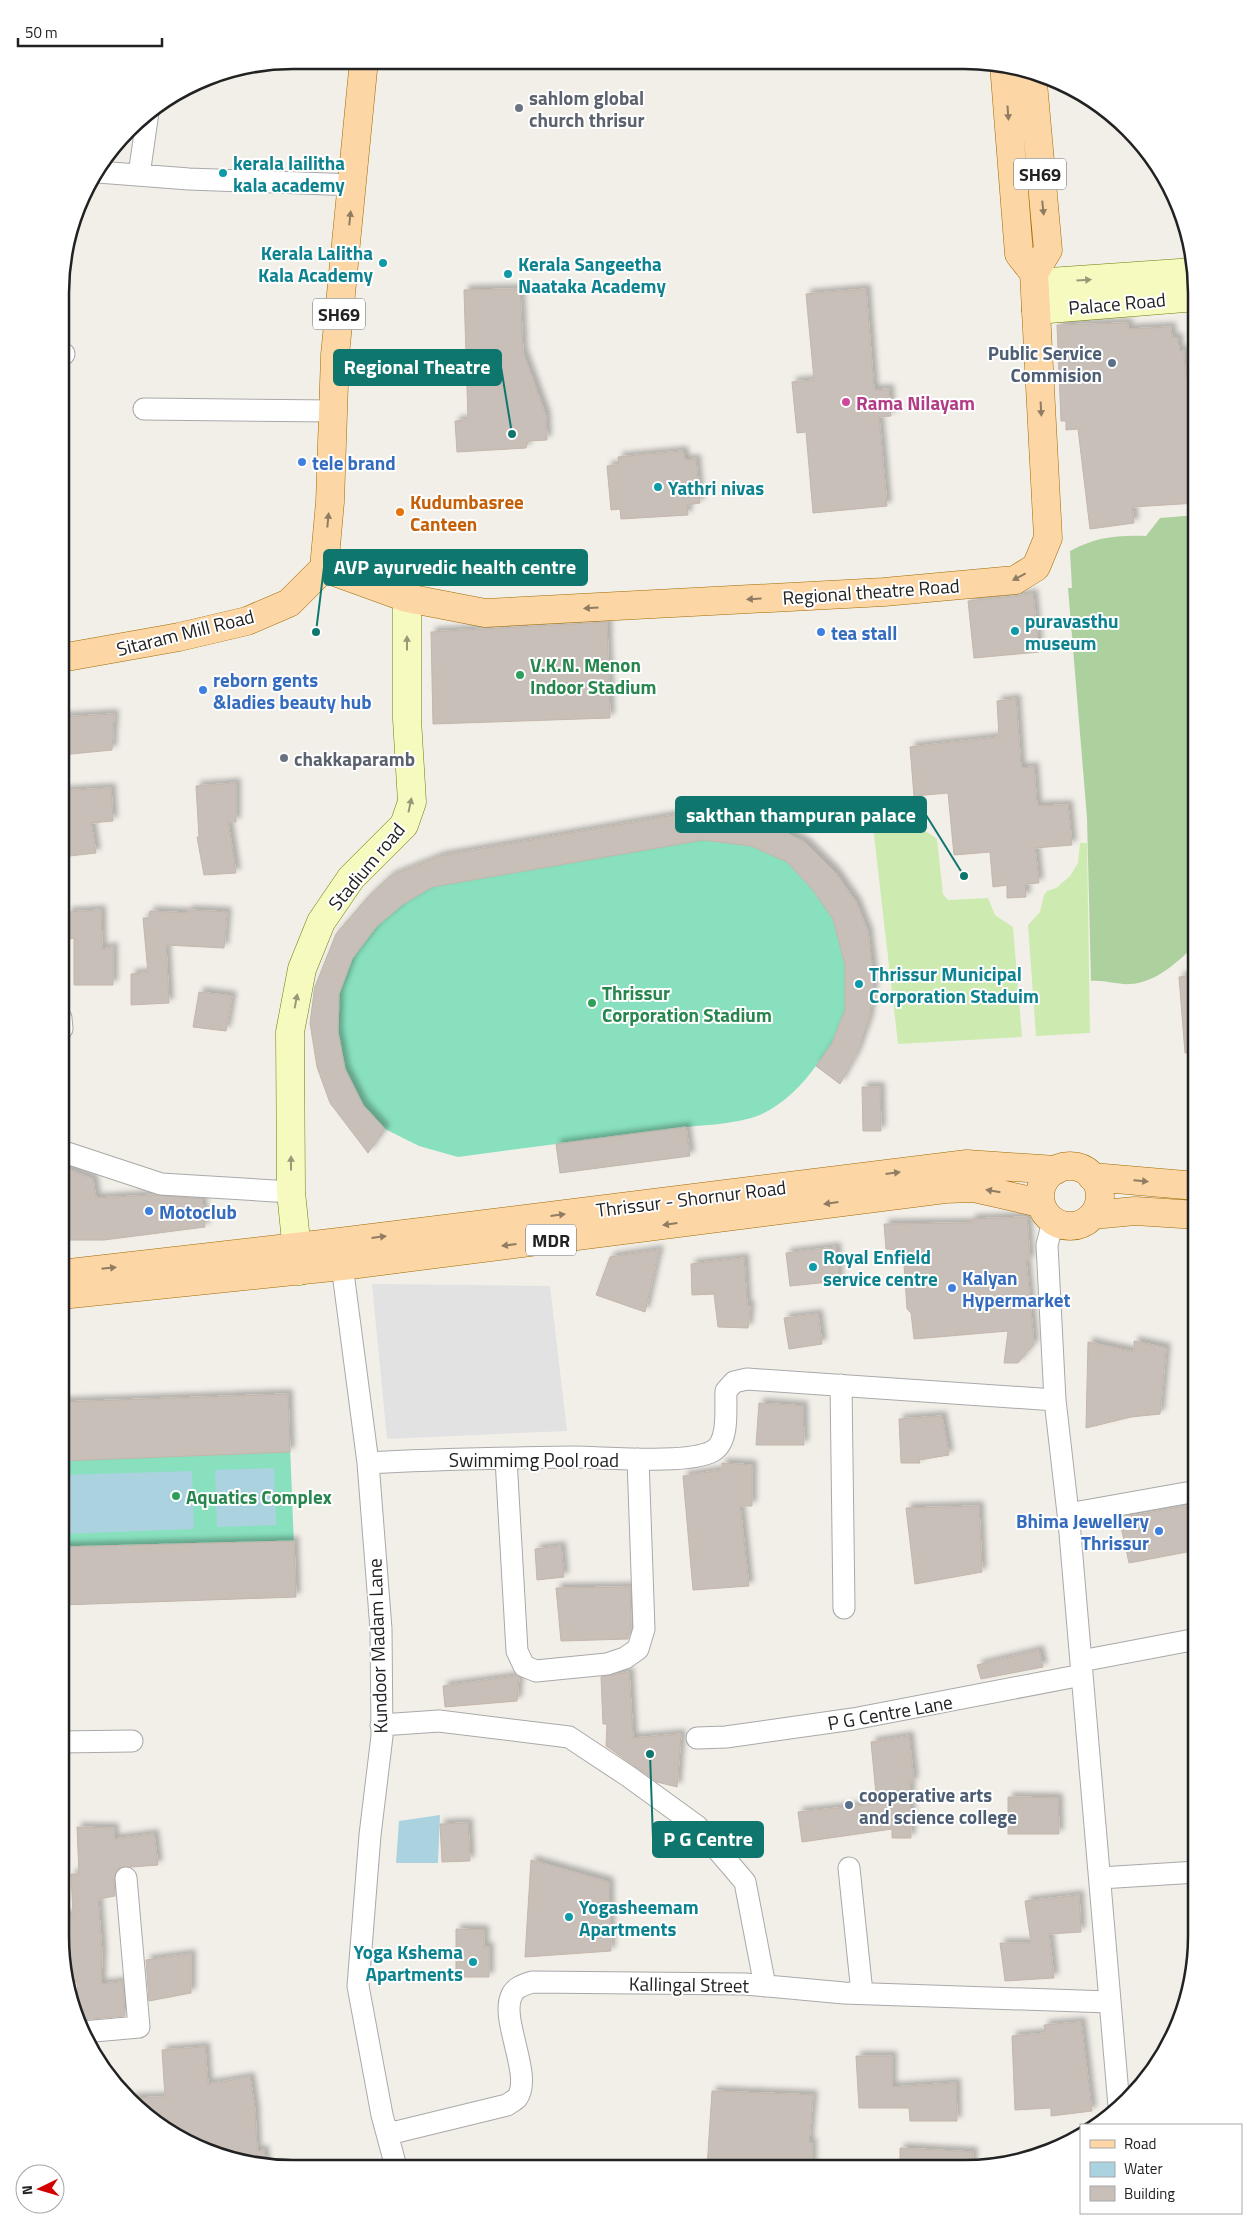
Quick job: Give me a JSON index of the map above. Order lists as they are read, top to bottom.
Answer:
{
  "streets": {
    "main road": [
      "SH69",
      "Palace Road",
      "Regional theatre Road",
      "Sitaram Mill Road",
      "Stadium road",
      "Thrissur - Shornur Road",
      "MDR"
    ],
    "street": [
      "Swimmimg Pool road",
      "Kundoor Madam Lane",
      "P G Centre Lane",
      "Kallingal Street"
    ]
  },
  "crossings": [
    ["SH69", "Palace Road"],
    ["SH69", "Regional theatre Road"],
    ["SH69", "Sitaram Mill Road"],
    ["Palace Road", "Regional theatre Road"],
    ["Regional theatre Road", "Stadium road"],
    ["Stadium road", "Thrissur - Shornur Road"],
    ["Stadium road", "MDR"],
    ["Thrissur - Shornur Road", "MDR"],
    ["Thrissur - Shornur Road", "Kundoor Madam Lane"],
    ["MDR", "Kundoor Madam Lane"],
    ["Swimmimg Pool road", "Kundoor Madam Lane"],
    ["Kundoor Madam Lane", "Kallingal Street"]
  ],
  "one_way": ["Stadium road"],
  "places": [
    "sahlom global church thrisur",
    "kerala lailitha kala academy",
    "Kerala Lalitha Kala Academy",
    "Kerala Sangeetha Naataka Academy",
    "Public Service Commision",
    "Rama Nilayam",
    "Regional Theatre",
    "tele brand",
    "Yathri nivas",
    "Kudumbasree Canteen",
    "puravasthu museum",
    "AVP ayurvedic health centre",
    "tea stall",
    "V.K.N. Menon Indoor Stadium",
    "reborn gents &ladies beauty hub",
    "chakkaparamb",
    "sakthan thampuran palace",
    "Thrissur Municipal Corporation Staduim",
    "Thrissur Corporation Stadium",
    "Motoclub",
    "Royal Enfield service centre",
    "Kalyan Hypermarket",
    "Aquatics Complex",
    "Bhima Jewellery Thrissur",
    "P G Centre",
    "cooperative arts and science college",
    "Yogasheemam Apartments",
    "Yoga Kshema Apartments"
  ],
  "legend": ["Road", "Water", "Building"],
  "scale_bar": "50 m",
  "north": "left"
}
